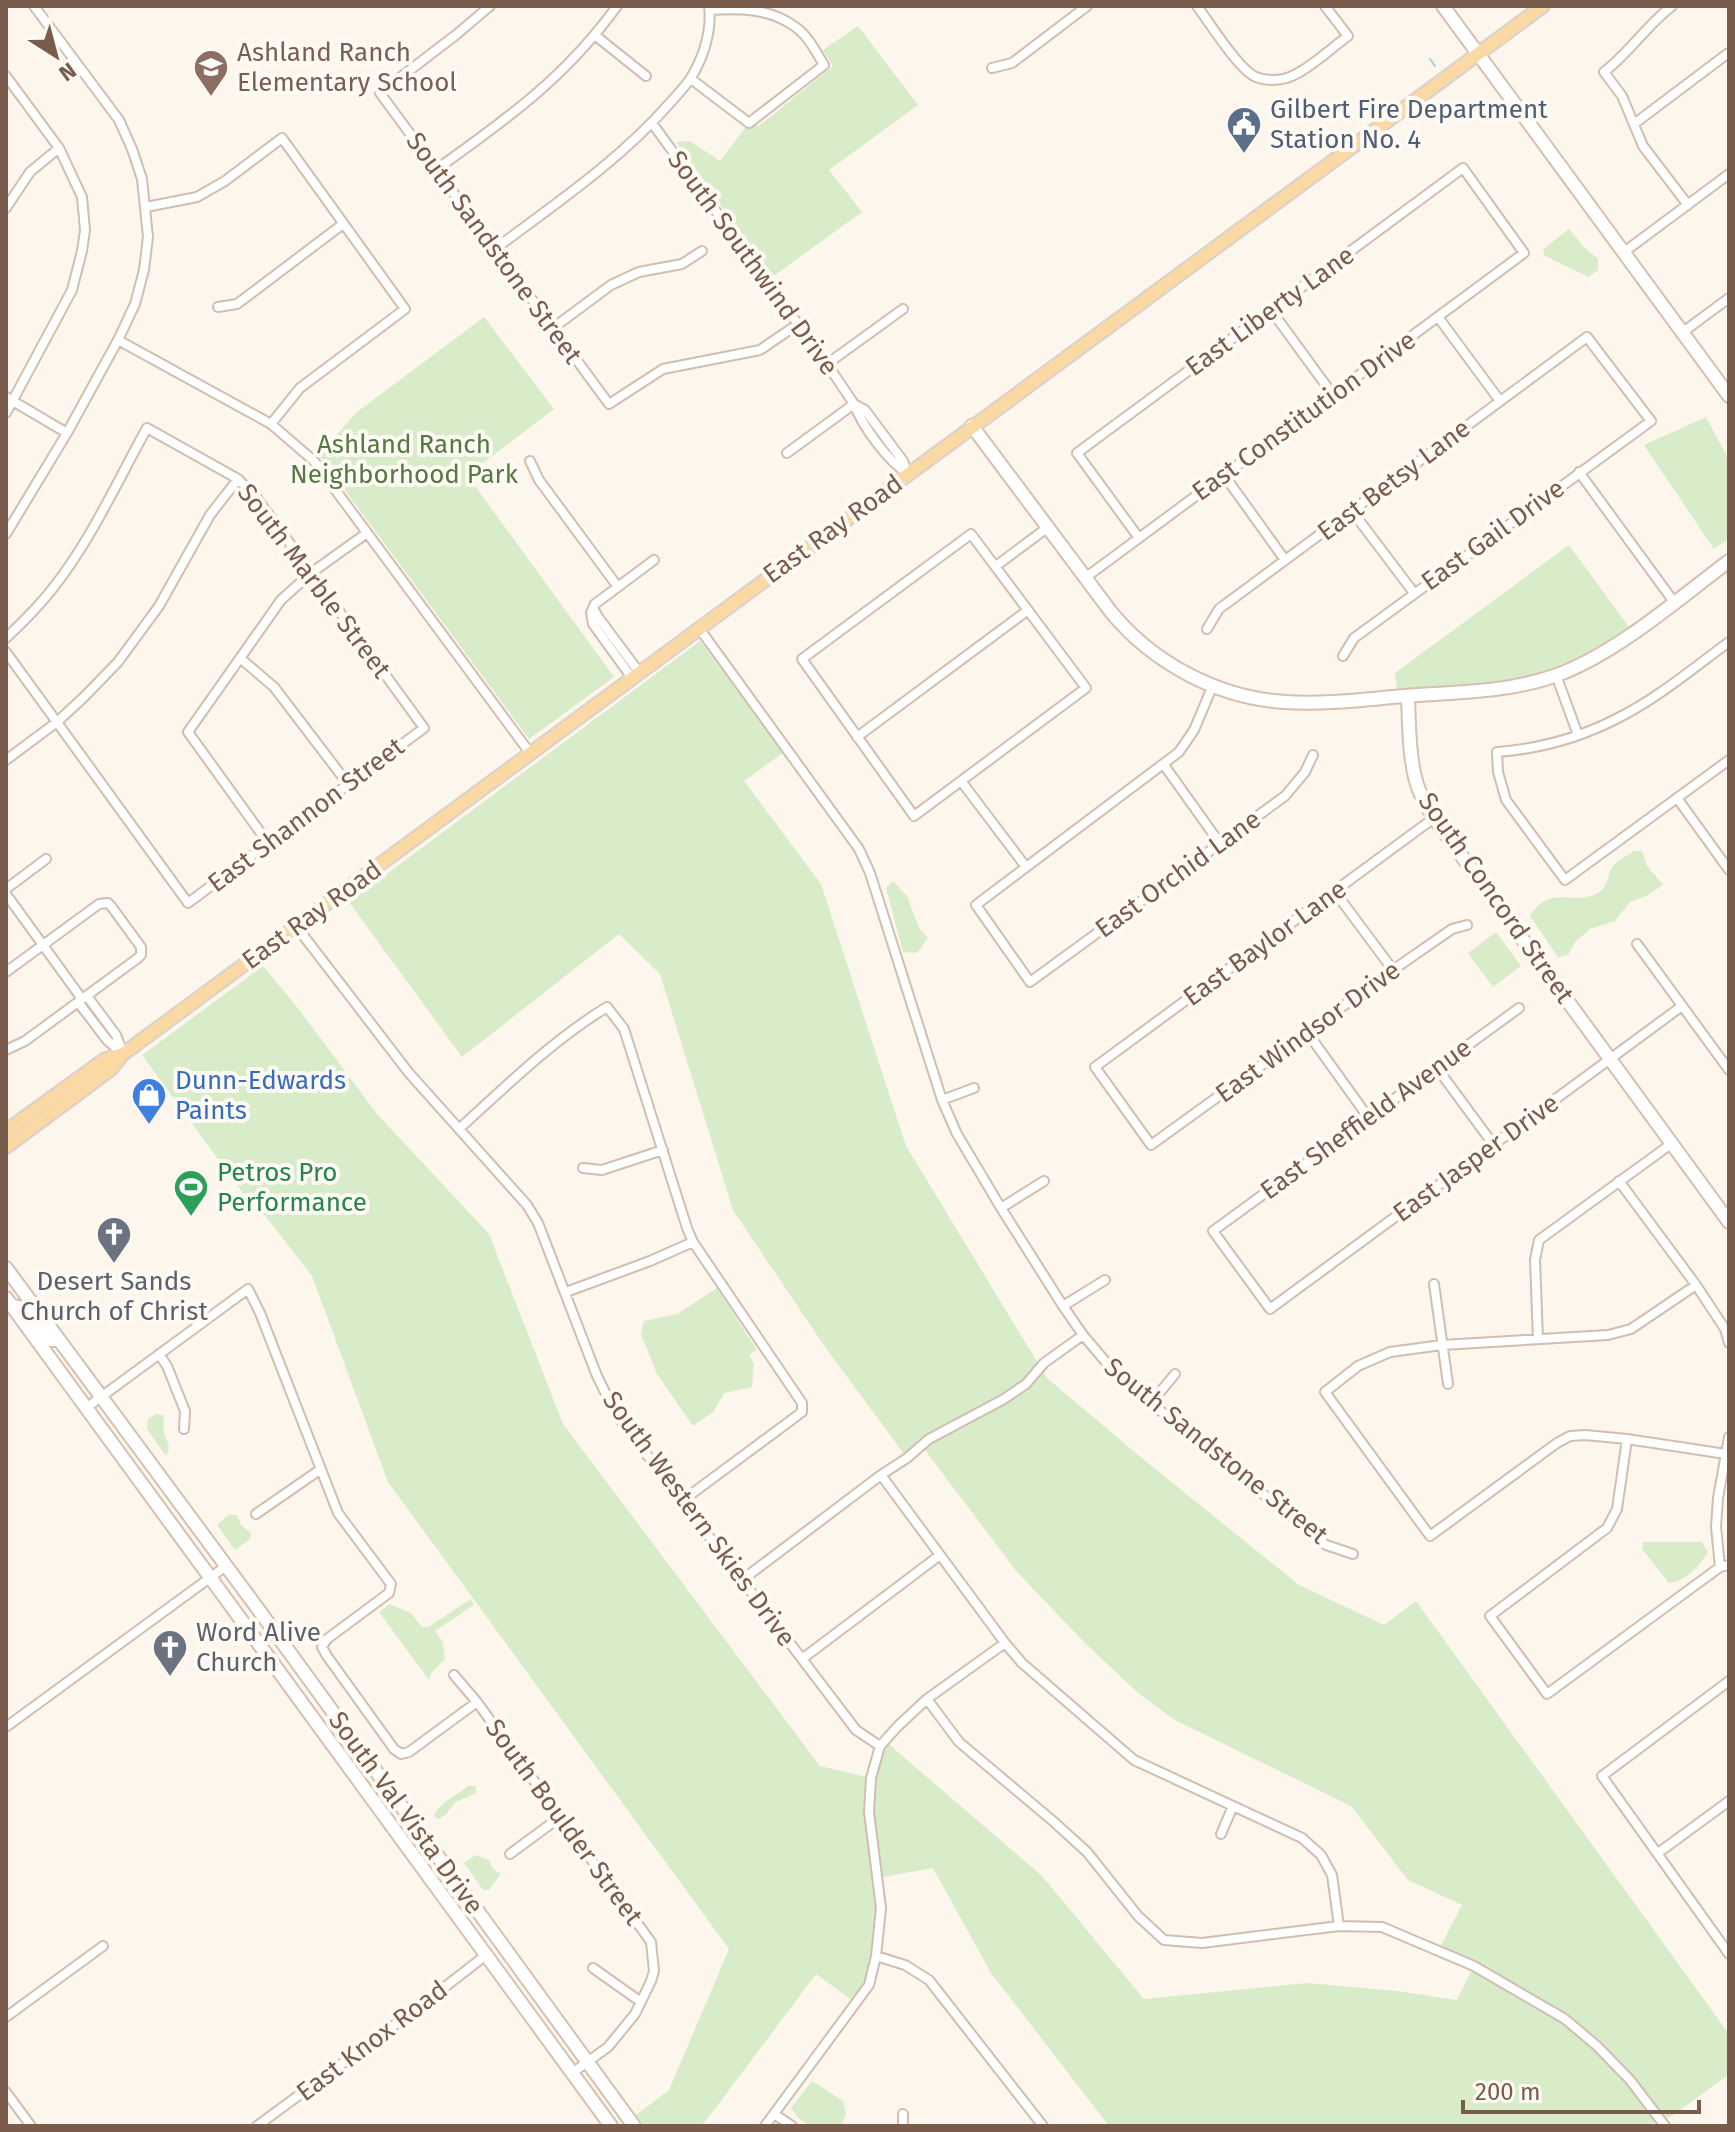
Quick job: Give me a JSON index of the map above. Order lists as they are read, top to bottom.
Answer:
{
  "streets": {
    "main road": ["East Ray Road", "South Concord Street", "South Val Vista Drive"],
    "street": [
      "South Sandstone Street",
      "South Southwind Drive",
      "East Liberty Lane",
      "East Constitution Drive",
      "East Betsy Lane",
      "East Gail Drive",
      "South Marble Street",
      "East Shannon Street",
      "East Orchid Lane",
      "East Baylor Lane",
      "East Windsor Drive",
      "East Sheffield Avenue",
      "East Jasper Drive",
      "South Western Skies Drive",
      "South Boulder Street",
      "East Knox Road"
    ]
  },
  "crossings": [
    ["South Sandstone Street", "South Southwind Drive"],
    ["South Sandstone Street", "East Ray Road"],
    ["South Southwind Drive", "East Ray Road"],
    ["East Liberty Lane", "East Constitution Drive"],
    ["East Betsy Lane", "East Gail Drive"],
    ["East Ray Road", "South Western Skies Drive"],
    ["South Marble Street", "East Shannon Street"],
    ["South Concord Street", "East Baylor Lane"],
    ["South Concord Street", "East Jasper Drive"],
    ["East Baylor Lane", "East Windsor Drive"],
    ["East Sheffield Avenue", "East Jasper Drive"],
    ["South Val Vista Drive", "East Knox Road"]
  ],
  "parks": ["Ashland Ranch Neighborhood Park"],
  "places": {
    "school or university": ["Ashland Ranch Elementary School"],
    "public building": ["Gilbert Fire Department Station No. 4"],
    "shop": ["Dunn-Edwards Paints"],
    "sports": ["Petros Pro Performance"],
    "church": ["Desert Sands Church of Christ", "Word Alive Church"]
  },
  "scale_bar": "200 m",
  "north": "bottom right"
}
